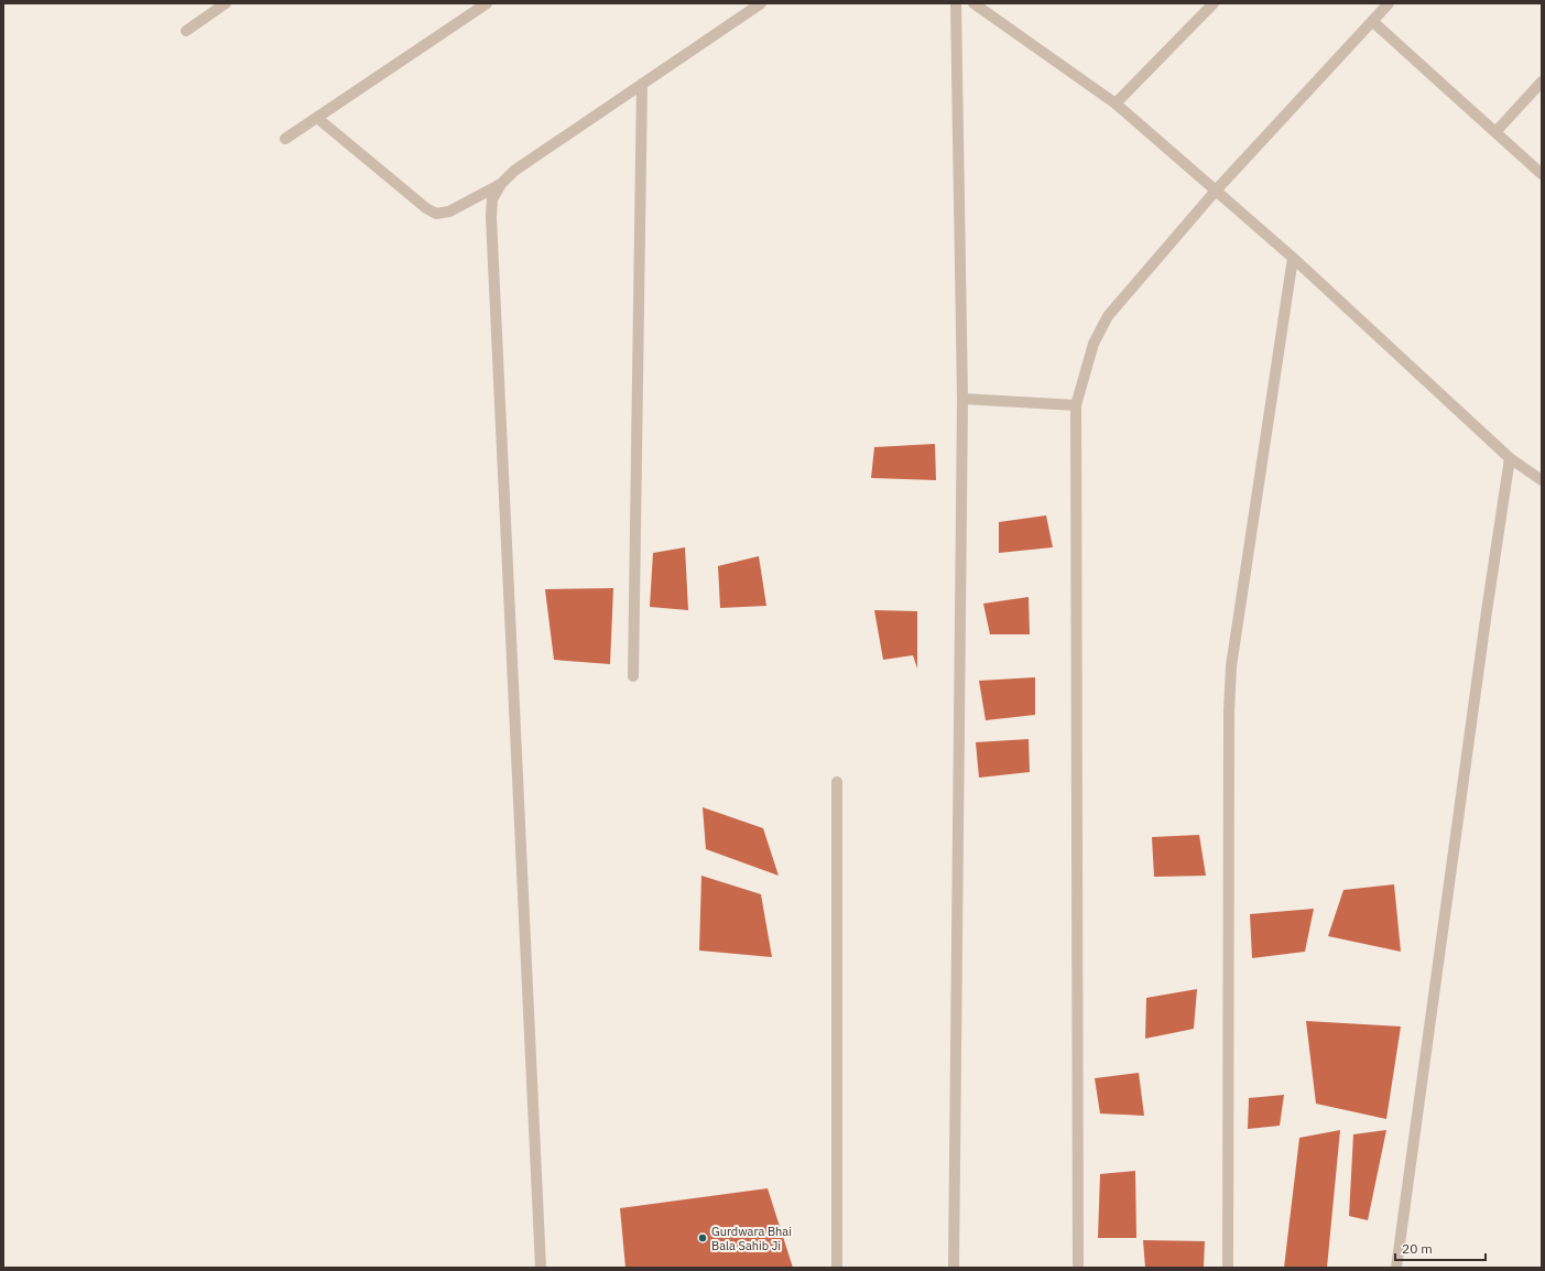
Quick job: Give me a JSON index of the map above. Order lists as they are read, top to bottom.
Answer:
{
  "places": ["Gurdwara Bhai Bala Sahib Ji"],
  "scale_bar": "20 m"
}
